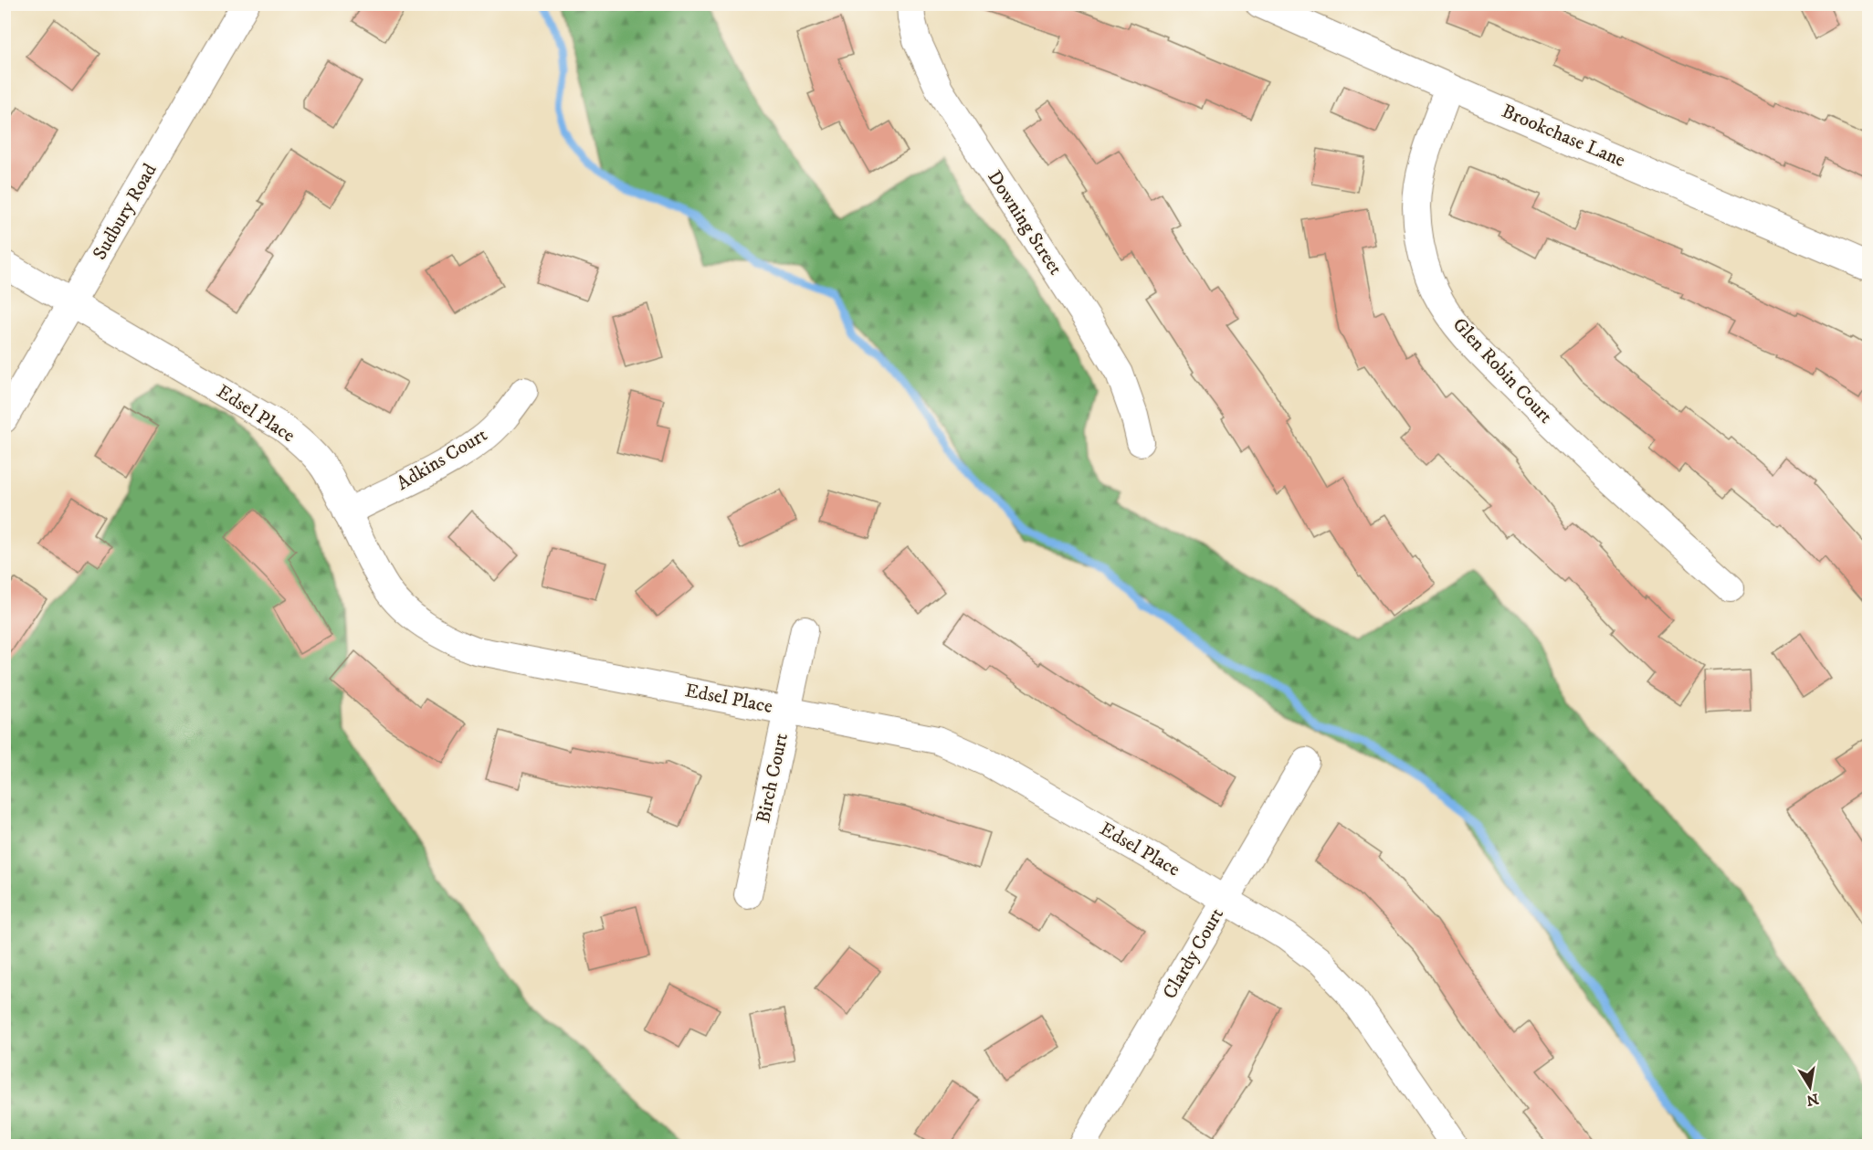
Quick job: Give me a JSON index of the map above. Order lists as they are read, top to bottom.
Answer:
{
  "streets": {
    "street": [
      "Brookchase Lane",
      "Sudbury Road",
      "Downing Street",
      "Glen Robin Court",
      "Edsel Place",
      "Adkins Court",
      "Birch Court",
      "Clardy Court"
    ]
  },
  "crossings": [
    ["Brookchase Lane", "Glen Robin Court"],
    ["Sudbury Road", "Edsel Place"],
    ["Edsel Place", "Adkins Court"],
    ["Edsel Place", "Birch Court"],
    ["Edsel Place", "Clardy Court"]
  ],
  "north": "bottom"
}
